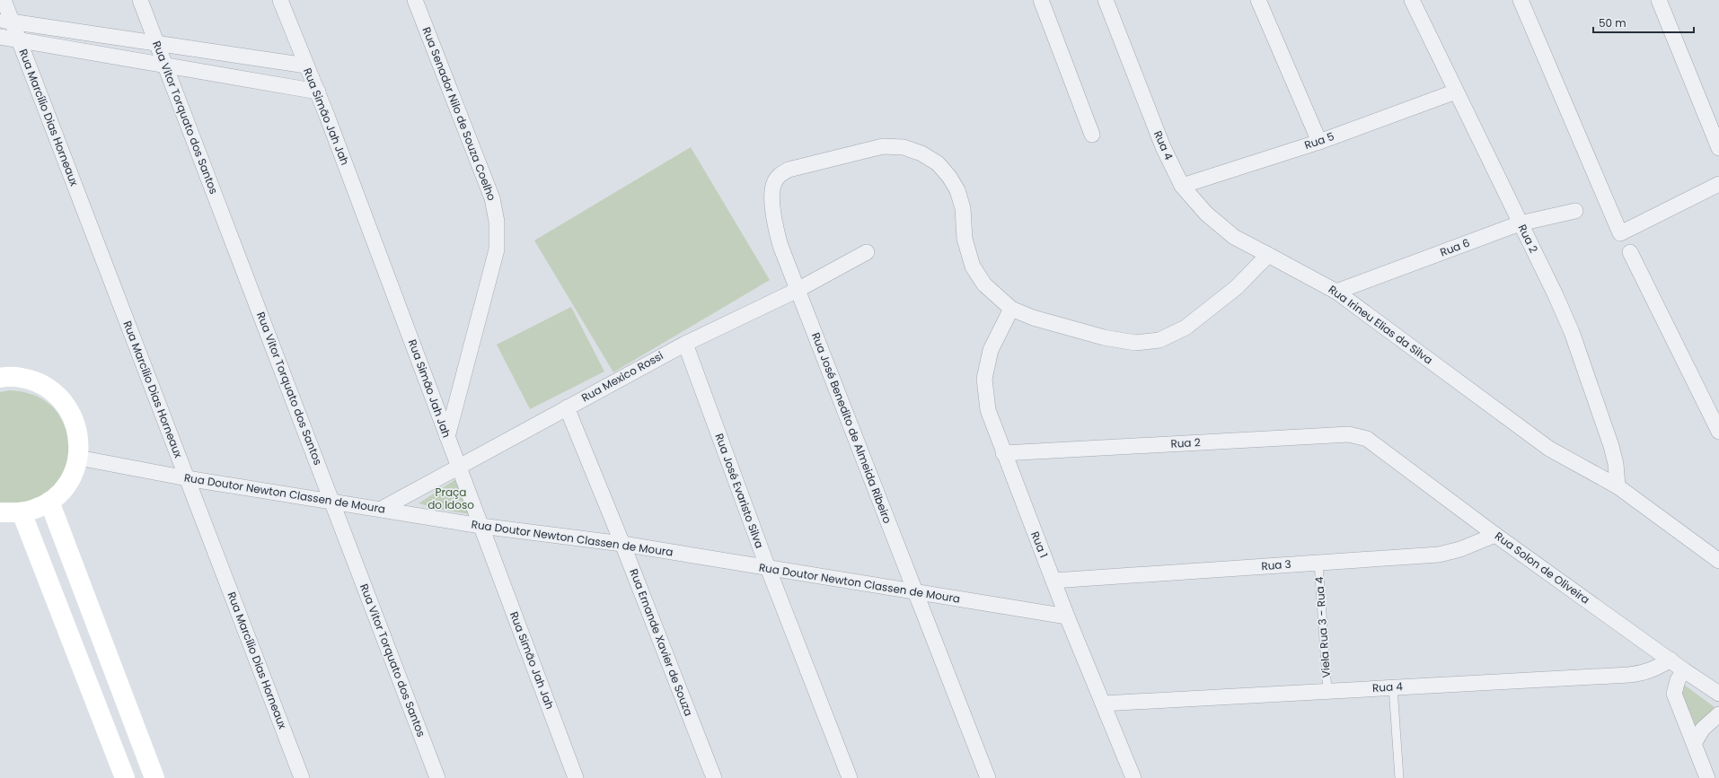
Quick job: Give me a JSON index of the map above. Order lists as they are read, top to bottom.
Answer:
{
  "streets": {
    "street": [
      "Rua Senador Nilo de Souza Coelho",
      "Rua Simão Jah Jah",
      "Rua Marcílio Dias Horneaux",
      "Rua Vitor Torquato dos Santos",
      "Rua 5",
      "Rua 4",
      "Rua 2",
      "Rua 6",
      "Rua Irineu Elias da Silva",
      "Rua Mexico Rossi",
      "Rua José Benedito de Almeida Ribeiro",
      "Rua José Evaristo Silva",
      "Rua Doutor Newton Classen de Moura",
      "Rua 1",
      "Rua 3",
      "Rua Solon de Oliveira",
      "Rua Ernande Xavier de Souza"
    ],
    "lane": ["Viela Rua 3 - Rua 4"]
  },
  "crossings": [
    ["Rua Senador Nilo de Souza Coelho", "Rua Simão Jah Jah"],
    ["Rua Simão Jah Jah", "Rua Mexico Rossi"],
    ["Rua Simão Jah Jah", "Rua Doutor Newton Classen de Moura"],
    ["Rua Marcílio Dias Horneaux", "Rua Doutor Newton Classen de Moura"],
    ["Rua Vitor Torquato dos Santos", "Rua Doutor Newton Classen de Moura"],
    ["Rua 5", "Rua 4"],
    ["Rua 5", "Rua 2"],
    ["Rua 4", "Rua Irineu Elias da Silva"],
    ["Rua 4", "Rua 1"],
    ["Rua 4", "Rua Solon de Oliveira"],
    ["Rua 4", "Viela Rua 3 - Rua 4"],
    ["Rua 2", "Rua 6"],
    ["Rua 2", "Rua Irineu Elias da Silva"],
    ["Rua 2", "Rua 1"],
    ["Rua 2", "Rua Solon de Oliveira"],
    ["Rua 6", "Rua Irineu Elias da Silva"],
    ["Rua Mexico Rossi", "Rua José Benedito de Almeida Ribeiro"],
    ["Rua Mexico Rossi", "Rua José Evaristo Silva"],
    ["Rua Mexico Rossi", "Rua Doutor Newton Classen de Moura"],
    ["Rua Mexico Rossi", "Rua Ernande Xavier de Souza"],
    ["Rua José Benedito de Almeida Ribeiro", "Rua Doutor Newton Classen de Moura"],
    ["Rua José Benedito de Almeida Ribeiro", "Rua 1"],
    ["Rua José Evaristo Silva", "Rua Doutor Newton Classen de Moura"],
    ["Rua Doutor Newton Classen de Moura", "Rua 1"],
    ["Rua Doutor Newton Classen de Moura", "Rua Ernande Xavier de Souza"],
    ["Rua 1", "Rua 3"],
    ["Rua 3", "Rua Solon de Oliveira"],
    ["Rua 3", "Viela Rua 3 - Rua 4"]
  ],
  "parks": ["Praça do Idoso"],
  "scale_bar": "50 m"
}
